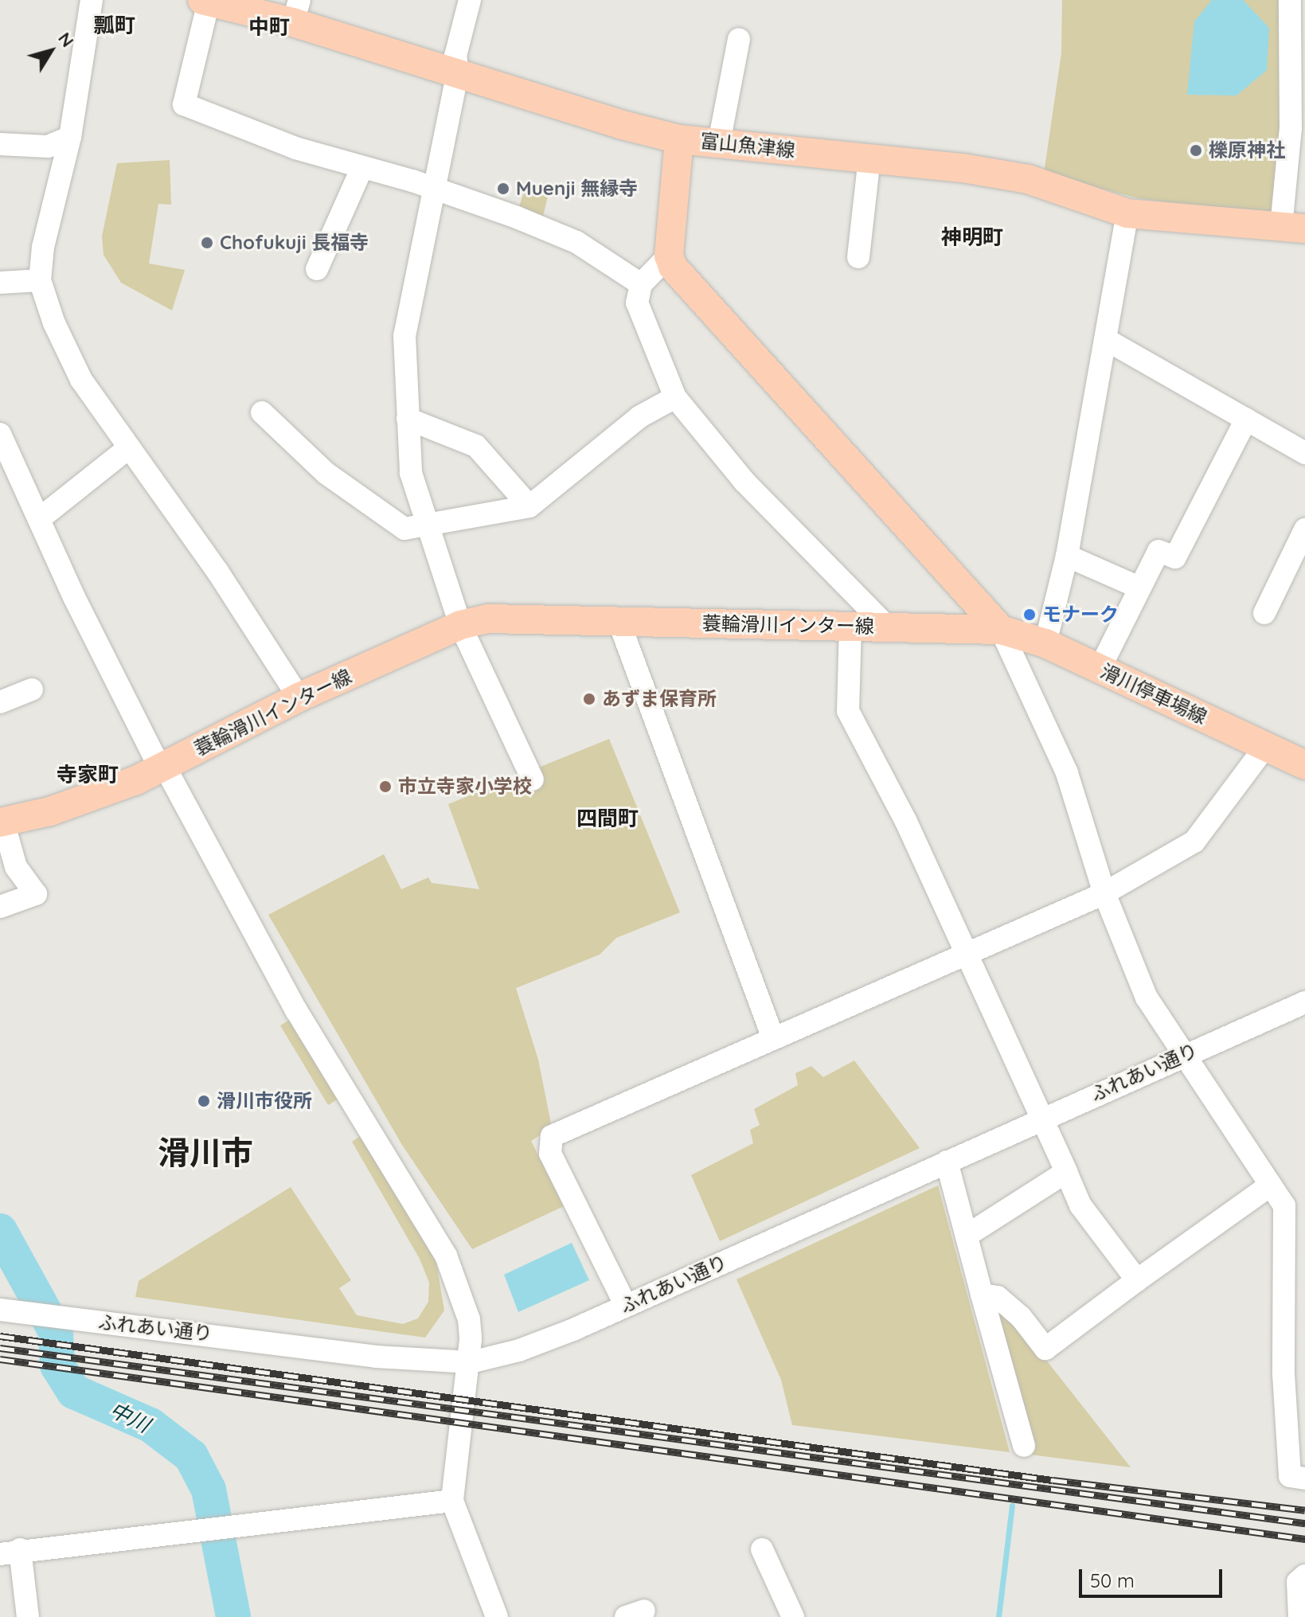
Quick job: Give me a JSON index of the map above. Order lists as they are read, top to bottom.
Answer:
{
  "streets": {
    "main road": ["富山魚津線", "蓑輪滑川インター線", "滑川停車場線"],
    "street": ["ふれあい通り"]
  },
  "crossings": [
    ["蓑輪滑川インター線", "滑川停車場線"]
  ],
  "districts": [
    "瓢町",
    "中町",
    "神明町",
    "寺家町",
    "四間町",
    "滑川市"
  ],
  "water": ["中川"],
  "places": [
    "櫟原神社",
    "Muenji 無縁寺",
    "Chofukuji 長福寺",
    "モナーク",
    "あずま保育所",
    "市立寺家小学校",
    "滑川市役所"
  ],
  "scale_bar": "50 m",
  "north": "top right"
}
